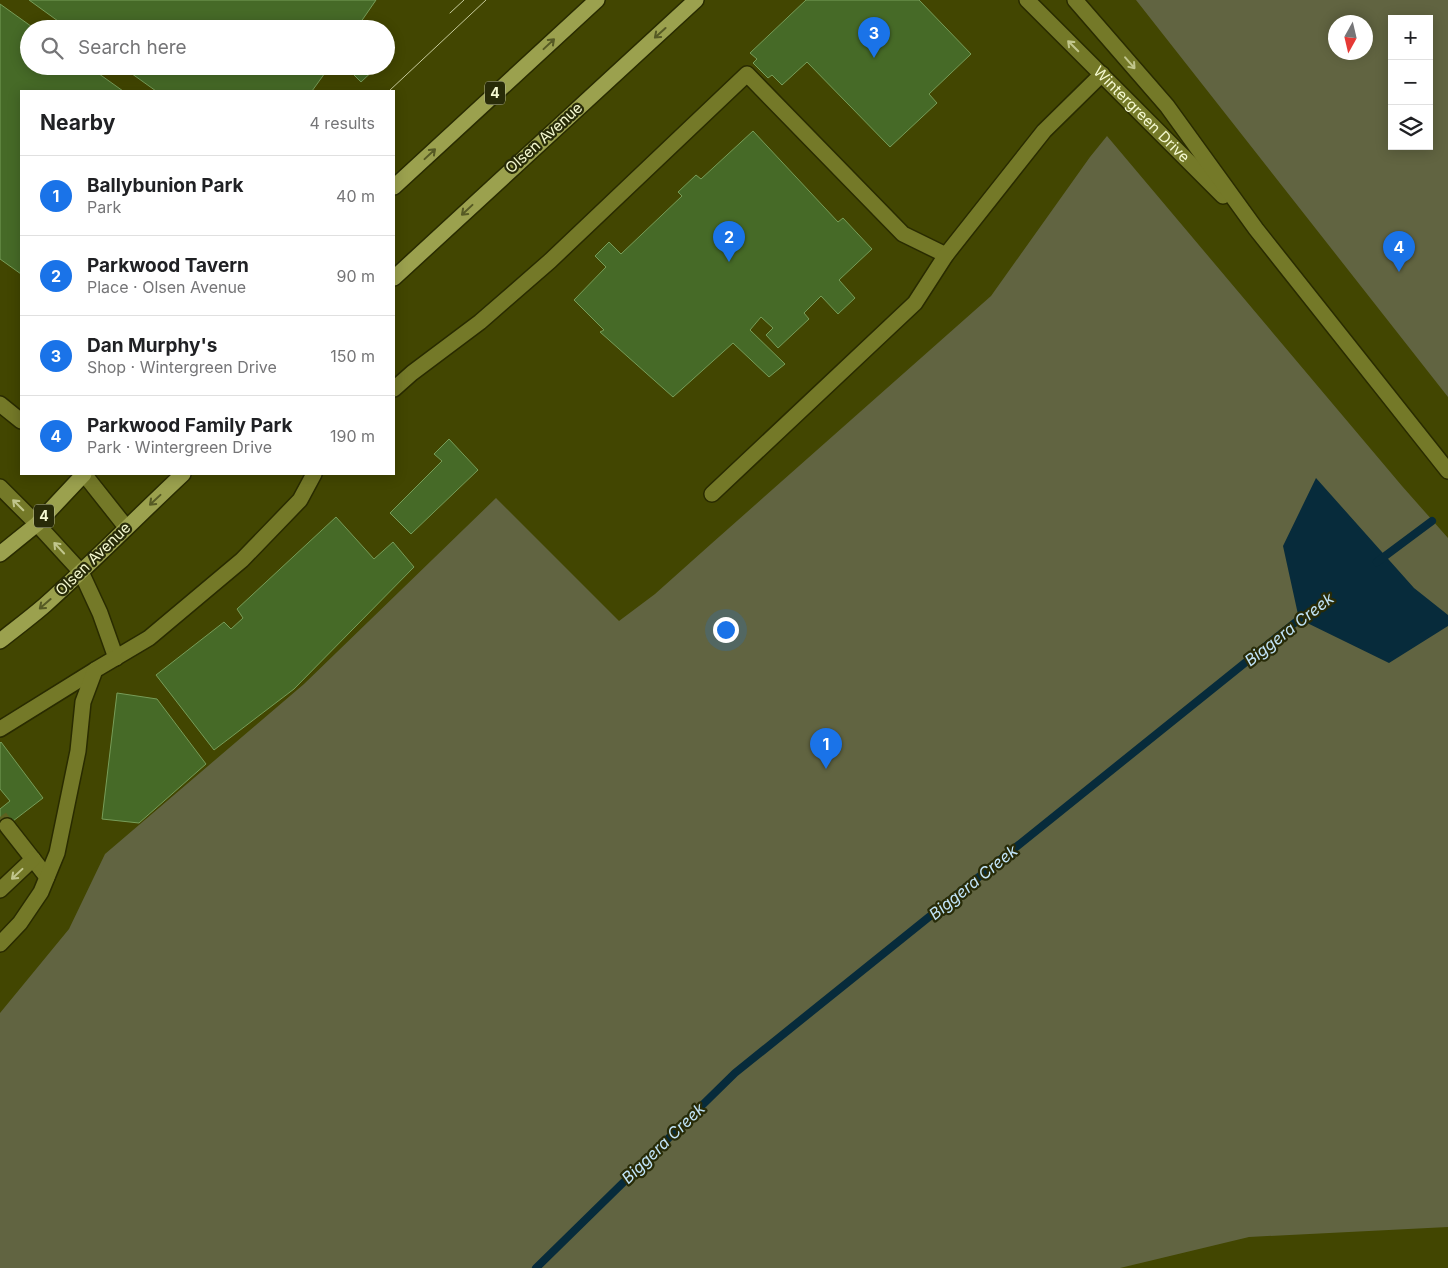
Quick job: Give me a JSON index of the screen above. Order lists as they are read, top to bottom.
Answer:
{
  "streets": {
    "main road": ["4", "Olsen Avenue"],
    "street": ["Wintergreen Drive"]
  },
  "water": ["Biggera Creek"],
  "north": "bottom",
  "page": {
    "map_buttons": ["+", "−"],
    "pins": [
      "3",
      "2",
      "4",
      "1"
    ],
    "search": "Search here",
    "heading": ["Nearby", "4 results"],
    "list": [
      {
        "mark": "1",
        "name": "Ballybunion Park",
        "note": "Park",
        "value": "40 m"
      },
      {
        "mark": "2",
        "name": "Parkwood Tavern",
        "note": "Place · Olsen Avenue",
        "value": "90 m"
      },
      {
        "mark": "3",
        "name": "Dan Murphy's",
        "note": "Shop · Wintergreen Drive",
        "value": "150 m"
      },
      {
        "mark": "4",
        "name": "Parkwood Family Park",
        "note": "Park · Wintergreen Drive",
        "value": "190 m"
      }
    ]
  }
}
